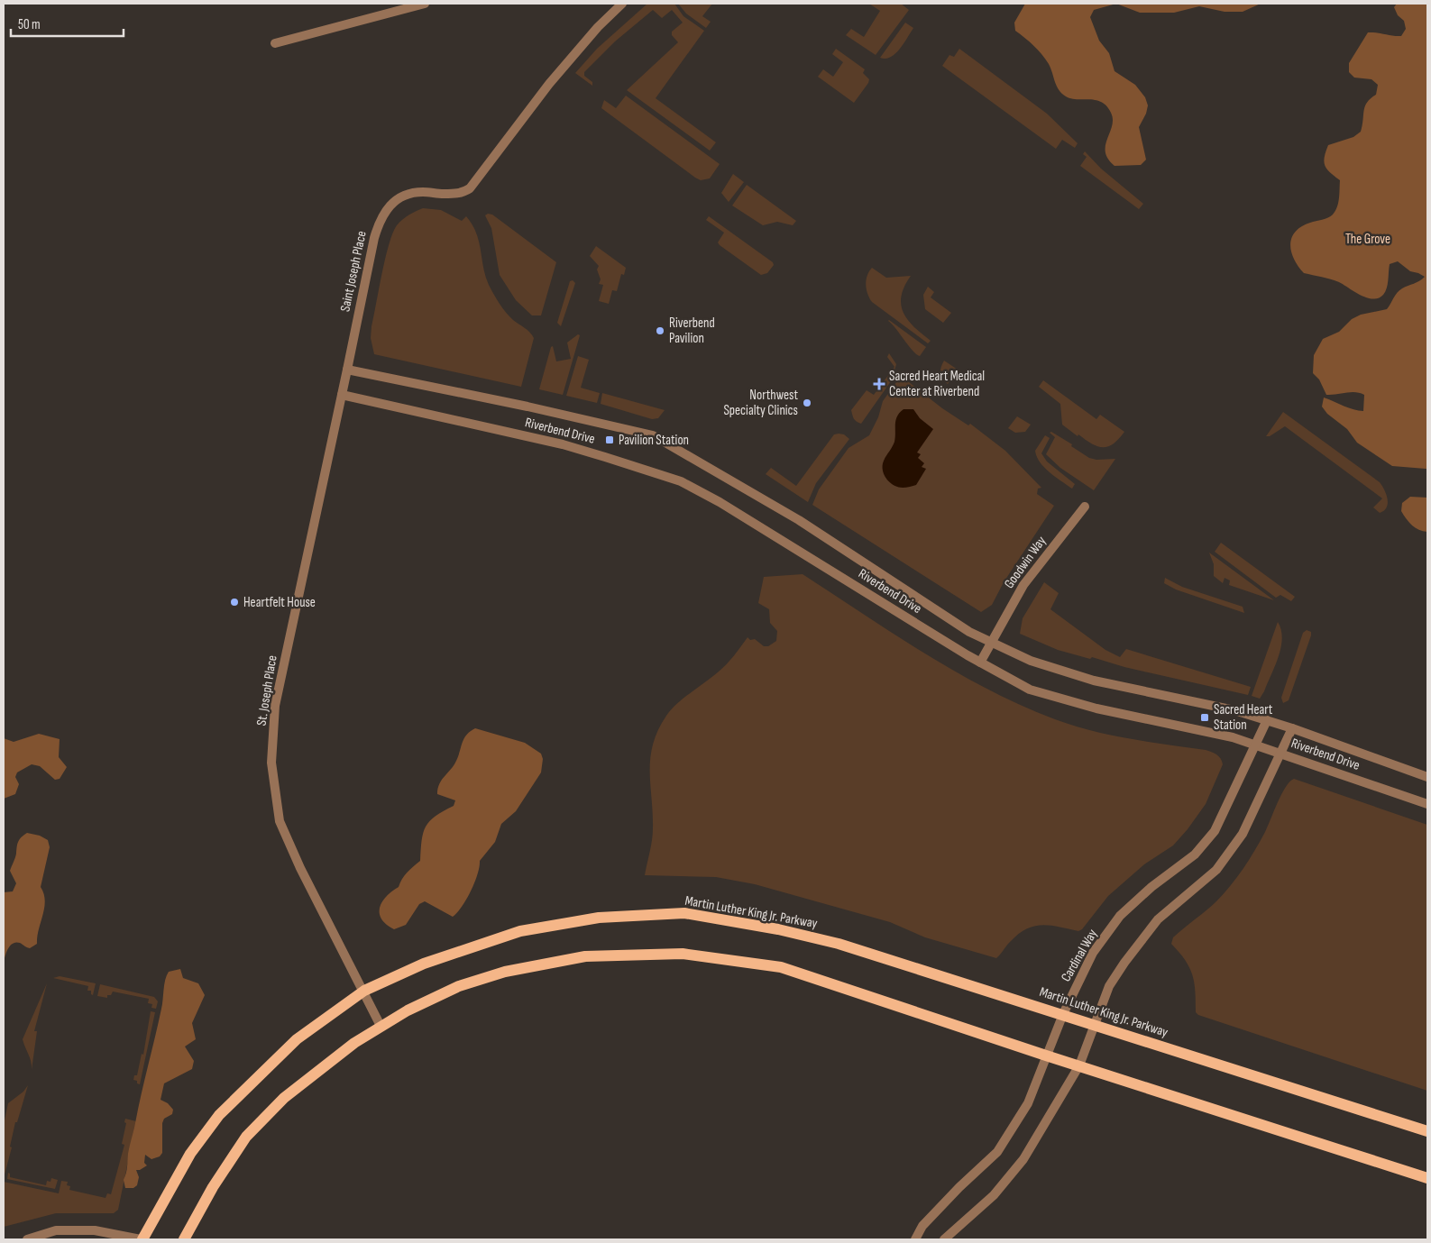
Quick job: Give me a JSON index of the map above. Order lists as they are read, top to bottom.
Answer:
{
  "streets": {
    "main road": ["Martin Luther King Jr. Parkway"],
    "street": [
      "Saint Joseph Place",
      "Riverbend Drive",
      "Goodwin Way",
      "St. Joseph Place",
      "Cardinal Way"
    ]
  },
  "crossings": [
    ["Saint Joseph Place", "Riverbend Drive"],
    ["Saint Joseph Place", "St. Joseph Place"],
    ["Riverbend Drive", "Goodwin Way"],
    ["Riverbend Drive", "St. Joseph Place"],
    ["Riverbend Drive", "Cardinal Way"],
    ["St. Joseph Place", "Martin Luther King Jr. Parkway"],
    ["Martin Luther King Jr. Parkway", "Cardinal Way"]
  ],
  "parks": ["The Grove"],
  "places": {
    "other": ["Riverbend Pavilion", "Northwest Specialty Clinics", "Heartfelt House"],
    "health": ["Sacred Heart Medical Center at Riverbend"],
    "transit": ["Pavilion Station", "Sacred Heart Station"]
  },
  "scale_bar": "50 m"
}
